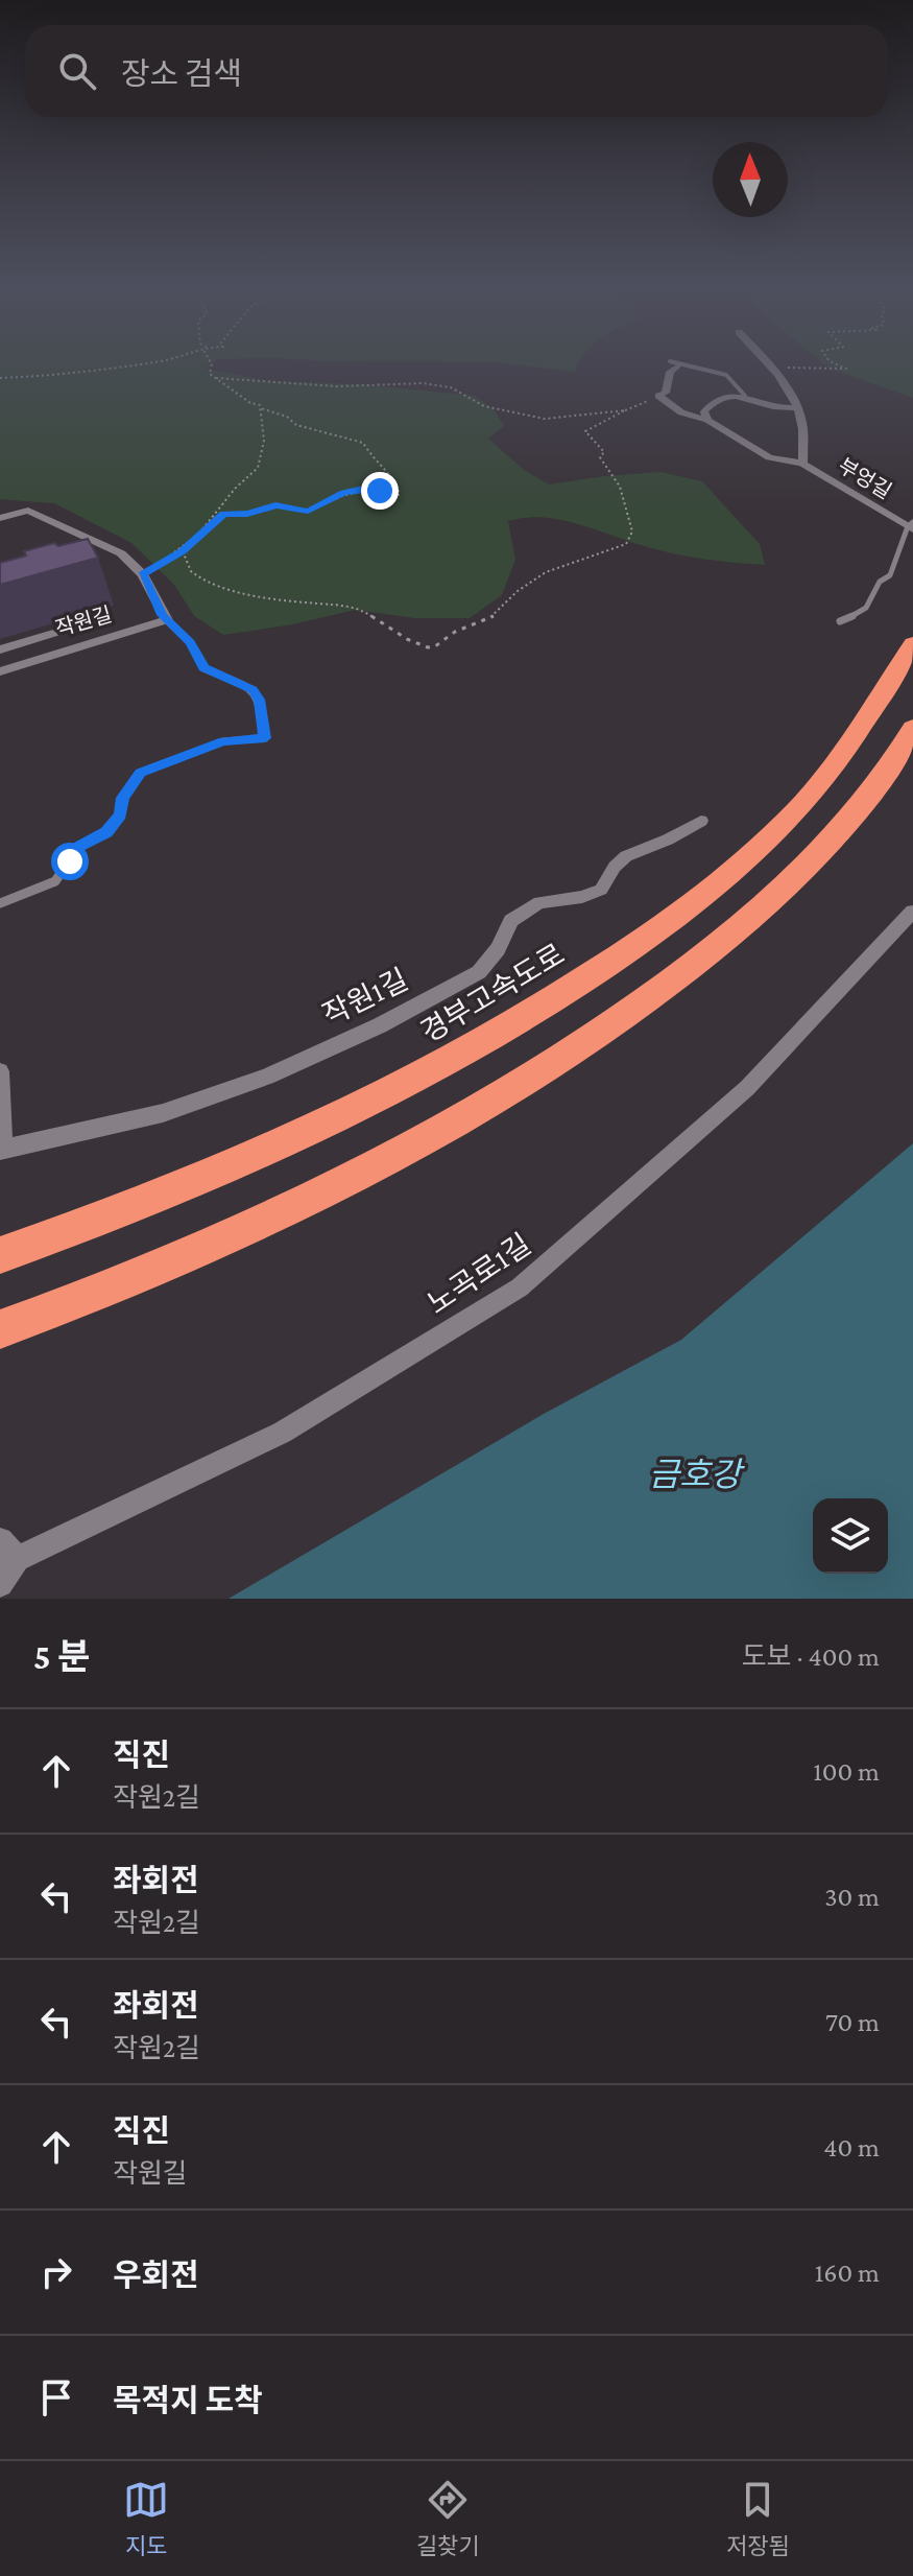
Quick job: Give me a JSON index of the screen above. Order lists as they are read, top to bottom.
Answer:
{
  "streets": {
    "highway": ["경부고속도로"],
    "street": [
      "부엉길",
      "작원길",
      "작원1길",
      "노곡로1길"
    ]
  },
  "water": ["금호강"],
  "north": "top",
  "page": {
    "search": "장소 검색",
    "heading": ["5 분", "도보 · 400 m"],
    "list": [
      ["직진", "작원2길", "100 m"],
      ["좌회전", "작원2길", "30 m"],
      ["좌회전", "작원2길", "70 m"],
      ["직진", "작원길", "40 m"],
      ["우회전", "160 m"],
      "목적지 도착"
    ],
    "nav": ["지도", "길찾기", "저장됨"]
  }
}
